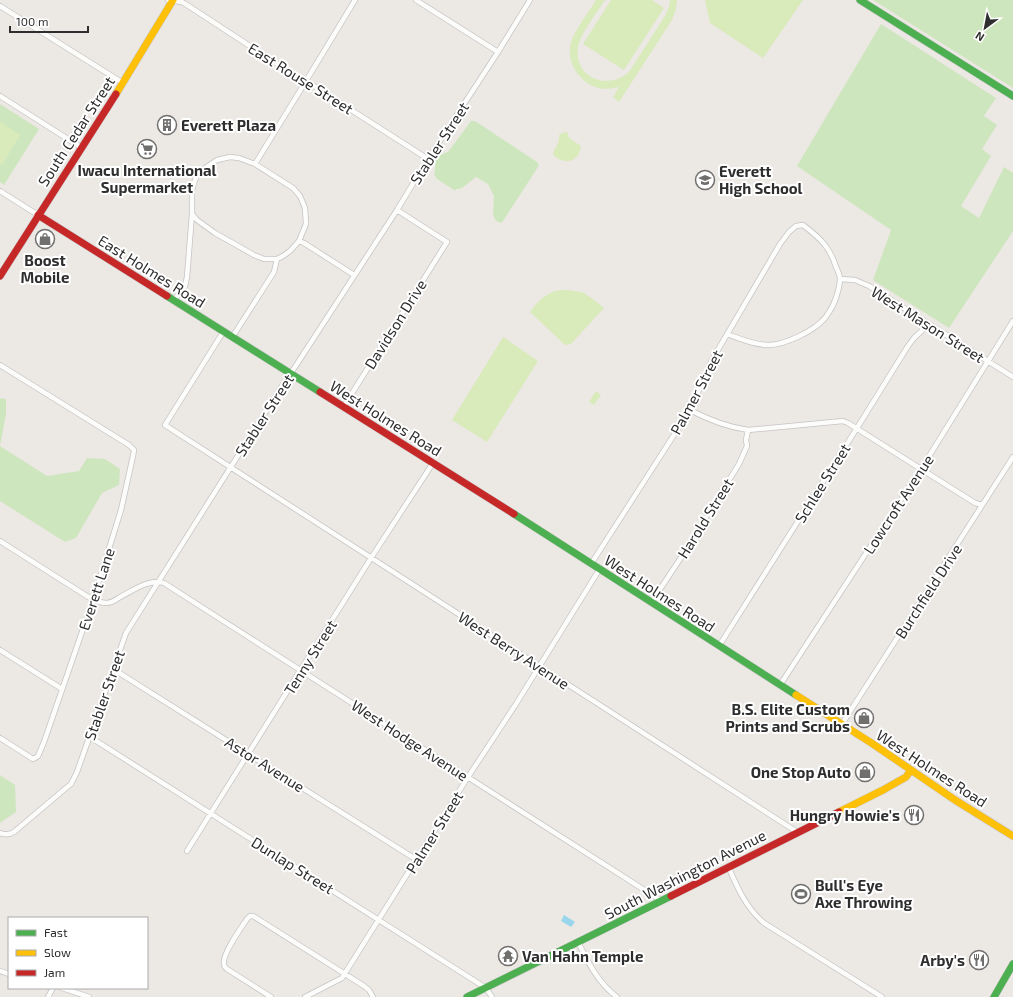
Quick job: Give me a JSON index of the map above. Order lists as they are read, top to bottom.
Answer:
{
  "streets": {
    "street": [
      "East Rouse Street",
      "South Cedar Street",
      "Stabler Street",
      "East Holmes Road",
      "Davidson Drive",
      "West Mason Street",
      "Palmer Street",
      "West Holmes Road",
      "Schlee Street",
      "Lowcroft Avenue",
      "Harold Street",
      "Everett Lane",
      "Burchfield Drive",
      "West Berry Avenue",
      "Tenny Street",
      "West Hodge Avenue",
      "Astor Avenue",
      "Dunlap Street",
      "South Washington Avenue"
    ]
  },
  "crossings": [
    ["East Rouse Street", "South Cedar Street"],
    ["East Rouse Street", "Stabler Street"],
    ["South Cedar Street", "East Holmes Road"],
    ["Stabler Street", "East Holmes Road"],
    ["Stabler Street", "Davidson Drive"],
    ["Stabler Street", "West Holmes Road"],
    ["Stabler Street", "West Berry Avenue"],
    ["Stabler Street", "West Hodge Avenue"],
    ["Stabler Street", "Astor Avenue"],
    ["Stabler Street", "Dunlap Street"],
    ["East Holmes Road", "West Holmes Road"],
    ["East Holmes Road", "West Berry Avenue"],
    ["Davidson Drive", "West Holmes Road"],
    ["West Mason Street", "Palmer Street"],
    ["West Mason Street", "Schlee Street"],
    ["West Mason Street", "Lowcroft Avenue"],
    ["Palmer Street", "West Holmes Road"],
    ["Palmer Street", "West Berry Avenue"],
    ["Palmer Street", "West Hodge Avenue"],
    ["Palmer Street", "Astor Avenue"],
    ["Palmer Street", "Dunlap Street"],
    ["West Holmes Road", "Schlee Street"],
    ["West Holmes Road", "Lowcroft Avenue"],
    ["West Holmes Road", "Harold Street"],
    ["West Holmes Road", "Burchfield Drive"],
    ["West Holmes Road", "Tenny Street"],
    ["West Holmes Road", "South Washington Avenue"],
    ["West Berry Avenue", "Tenny Street"],
    ["West Berry Avenue", "South Washington Avenue"],
    ["Tenny Street", "West Hodge Avenue"],
    ["Tenny Street", "Astor Avenue"],
    ["Tenny Street", "Dunlap Street"],
    ["West Hodge Avenue", "South Washington Avenue"],
    ["Dunlap Street", "South Washington Avenue"]
  ],
  "places": {
    "building": ["Everett Plaza"],
    "supermarket": ["Iwacu International Supermarket"],
    "school or university": ["Everett High School"],
    "shop": ["Boost Mobile", "B.S. Elite Custom Prints and Scrubs", "One Stop Auto"],
    "restaurant": ["Hungry Howie's", "Arby's"],
    "sports": ["Bull's Eye Axe Throwing"],
    "temple": ["Van Hahn Temple"]
  },
  "legend": ["Fast", "Slow", "Jam"],
  "scale_bar": "100 m",
  "north": "bottom left"
}
